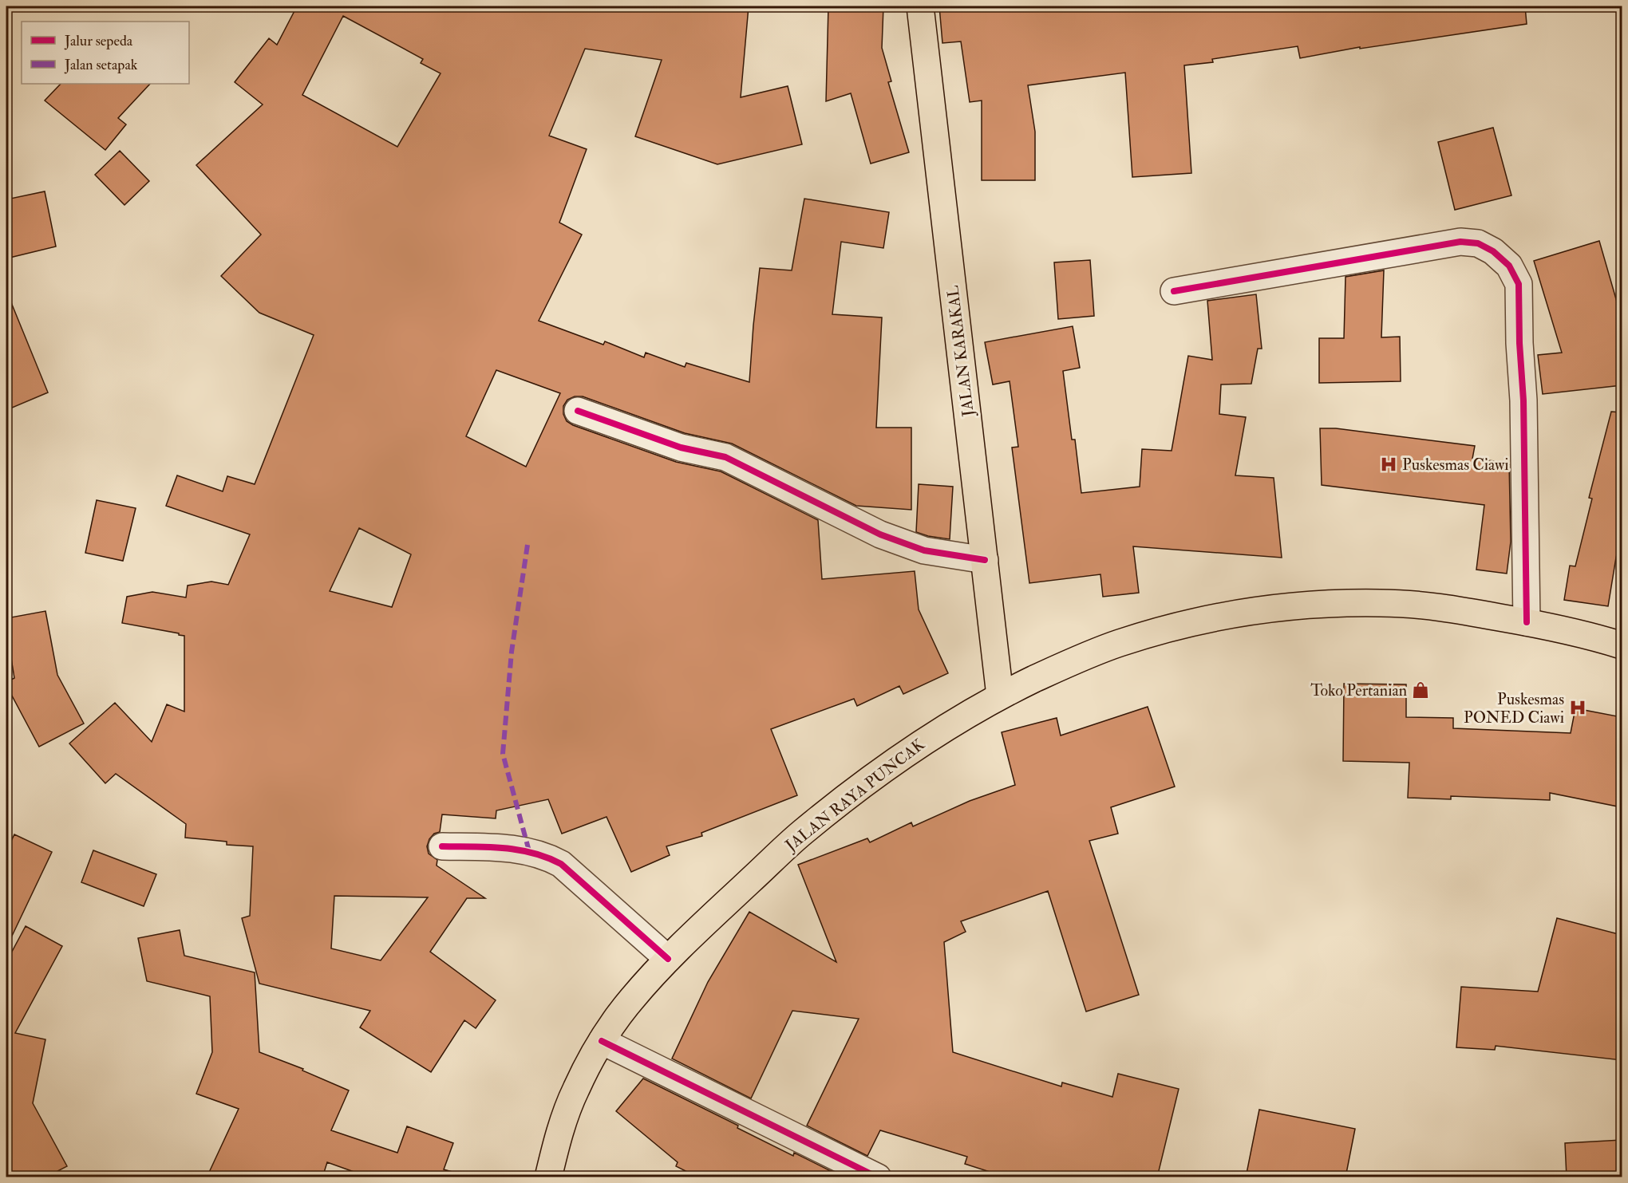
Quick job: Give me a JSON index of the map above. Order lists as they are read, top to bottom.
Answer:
{
  "streets": {
    "main road": ["JALAN KARAKAL", "JALAN RAYA PUNCAK"]
  },
  "crossings": [
    ["JALAN KARAKAL", "JALAN RAYA PUNCAK"]
  ],
  "places": {
    "hospital": ["Puskesmas Ciawi", "Puskesmas PONED Ciawi"],
    "shop": ["Toko Pertanian"]
  },
  "legend": ["Jalur sepeda", "Jalan setapak"]
}
